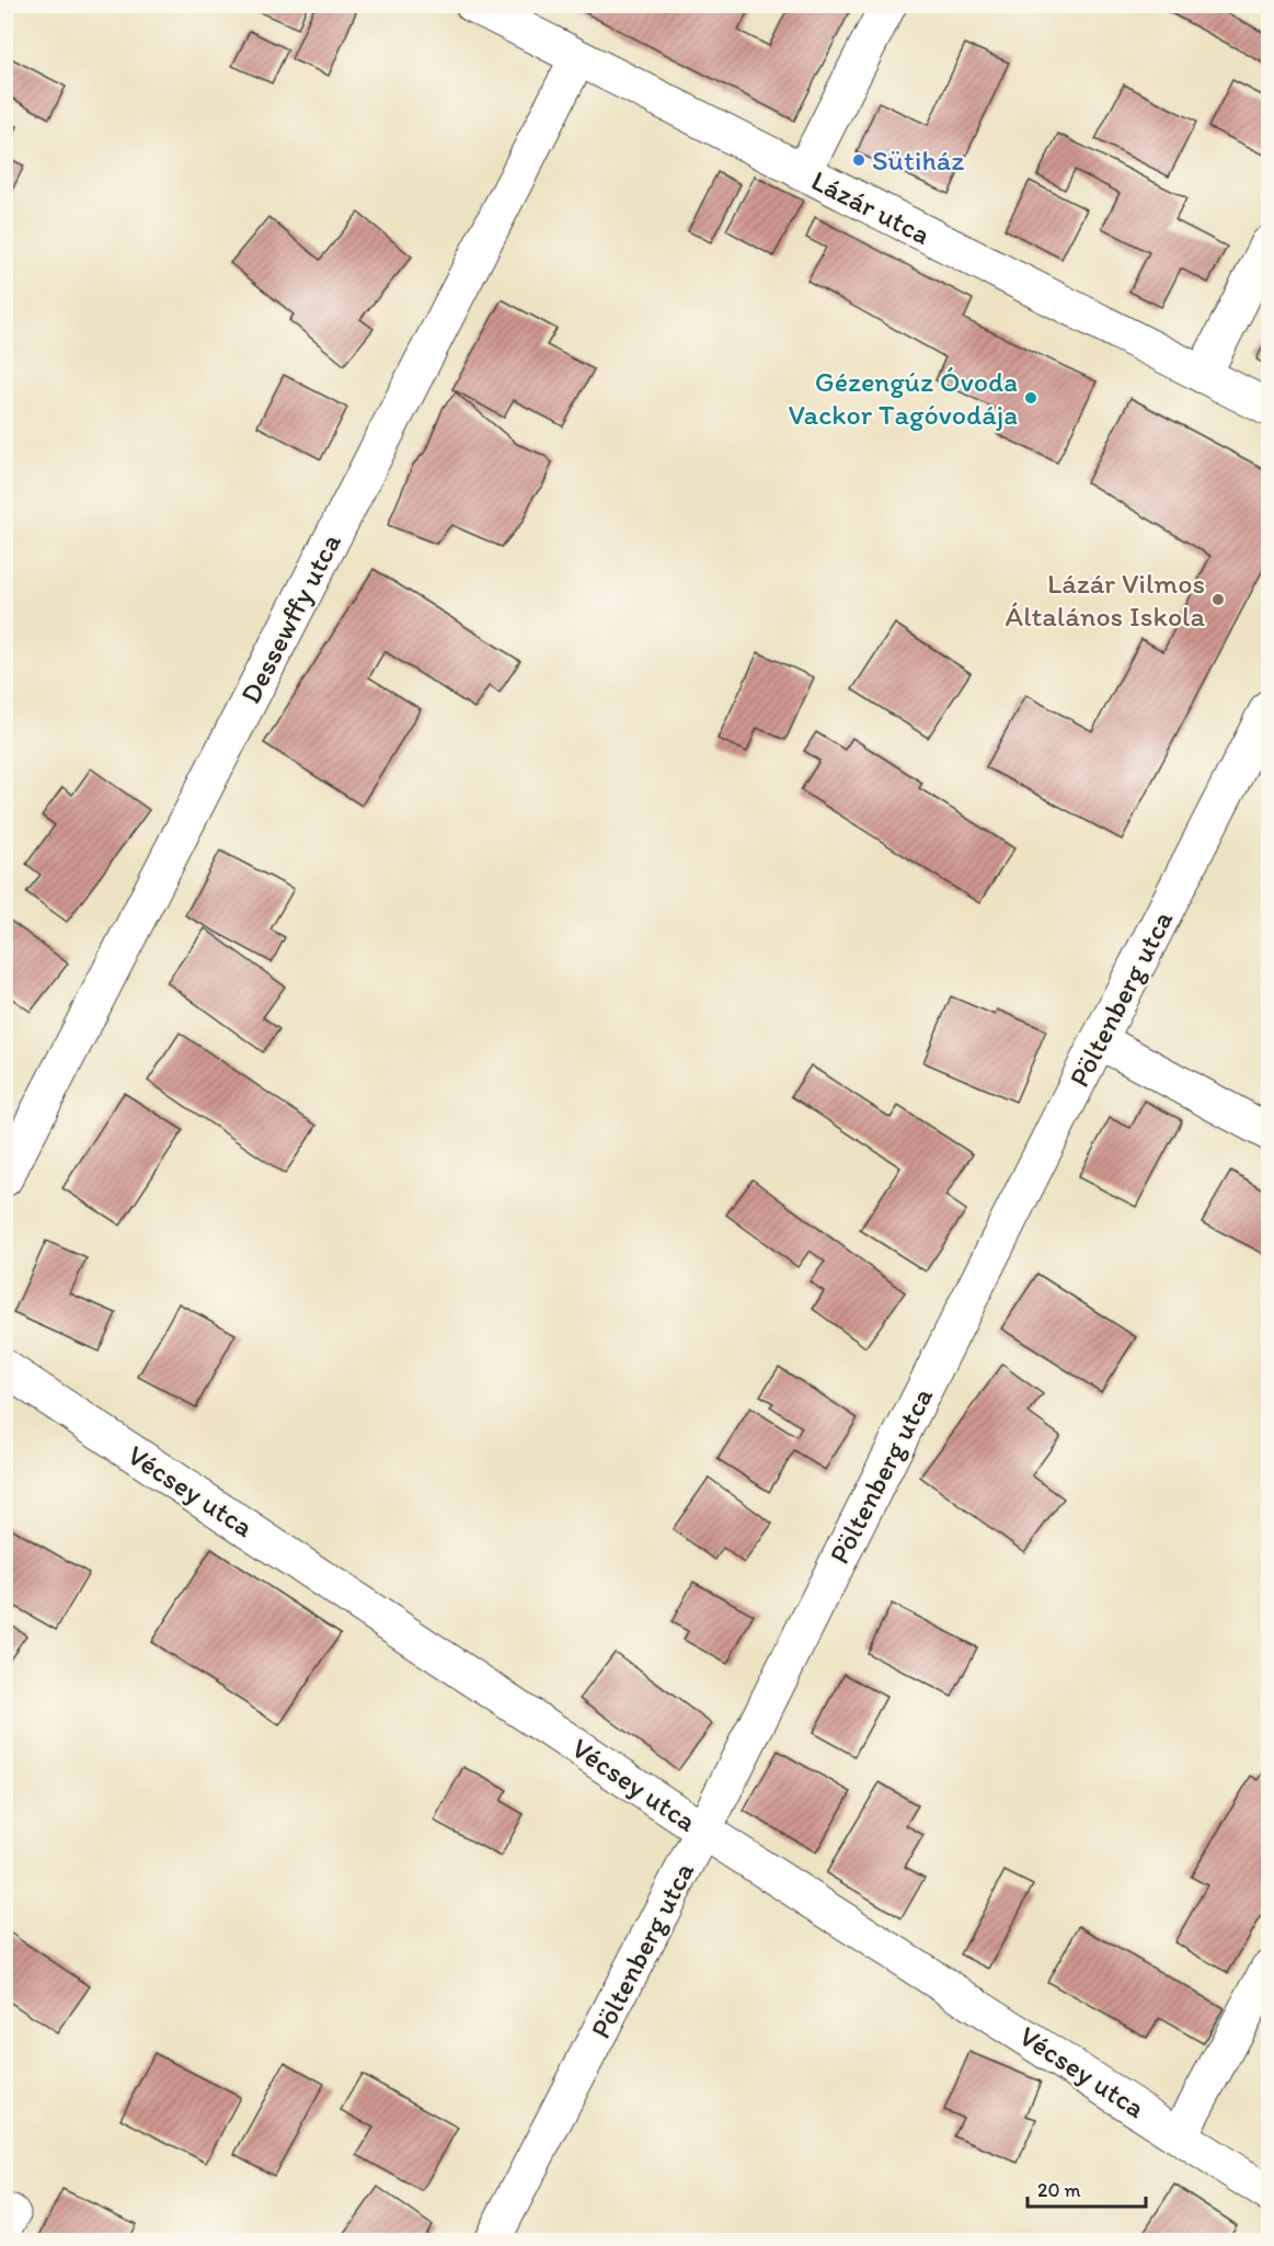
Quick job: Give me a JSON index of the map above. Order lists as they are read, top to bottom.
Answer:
{
  "streets": {
    "street": [
      "Lázár utca",
      "Dessewffy utca",
      "Pöltenberg utca",
      "Vécsey utca"
    ]
  },
  "crossings": [
    ["Lázár utca", "Dessewffy utca"],
    ["Pöltenberg utca", "Vécsey utca"]
  ],
  "places": ["Sütiház", "Gézengúz Óvoda Vackor Tagóvodája", "Lázár Vilmos Általános Iskola"],
  "scale_bar": "20 m"
}
